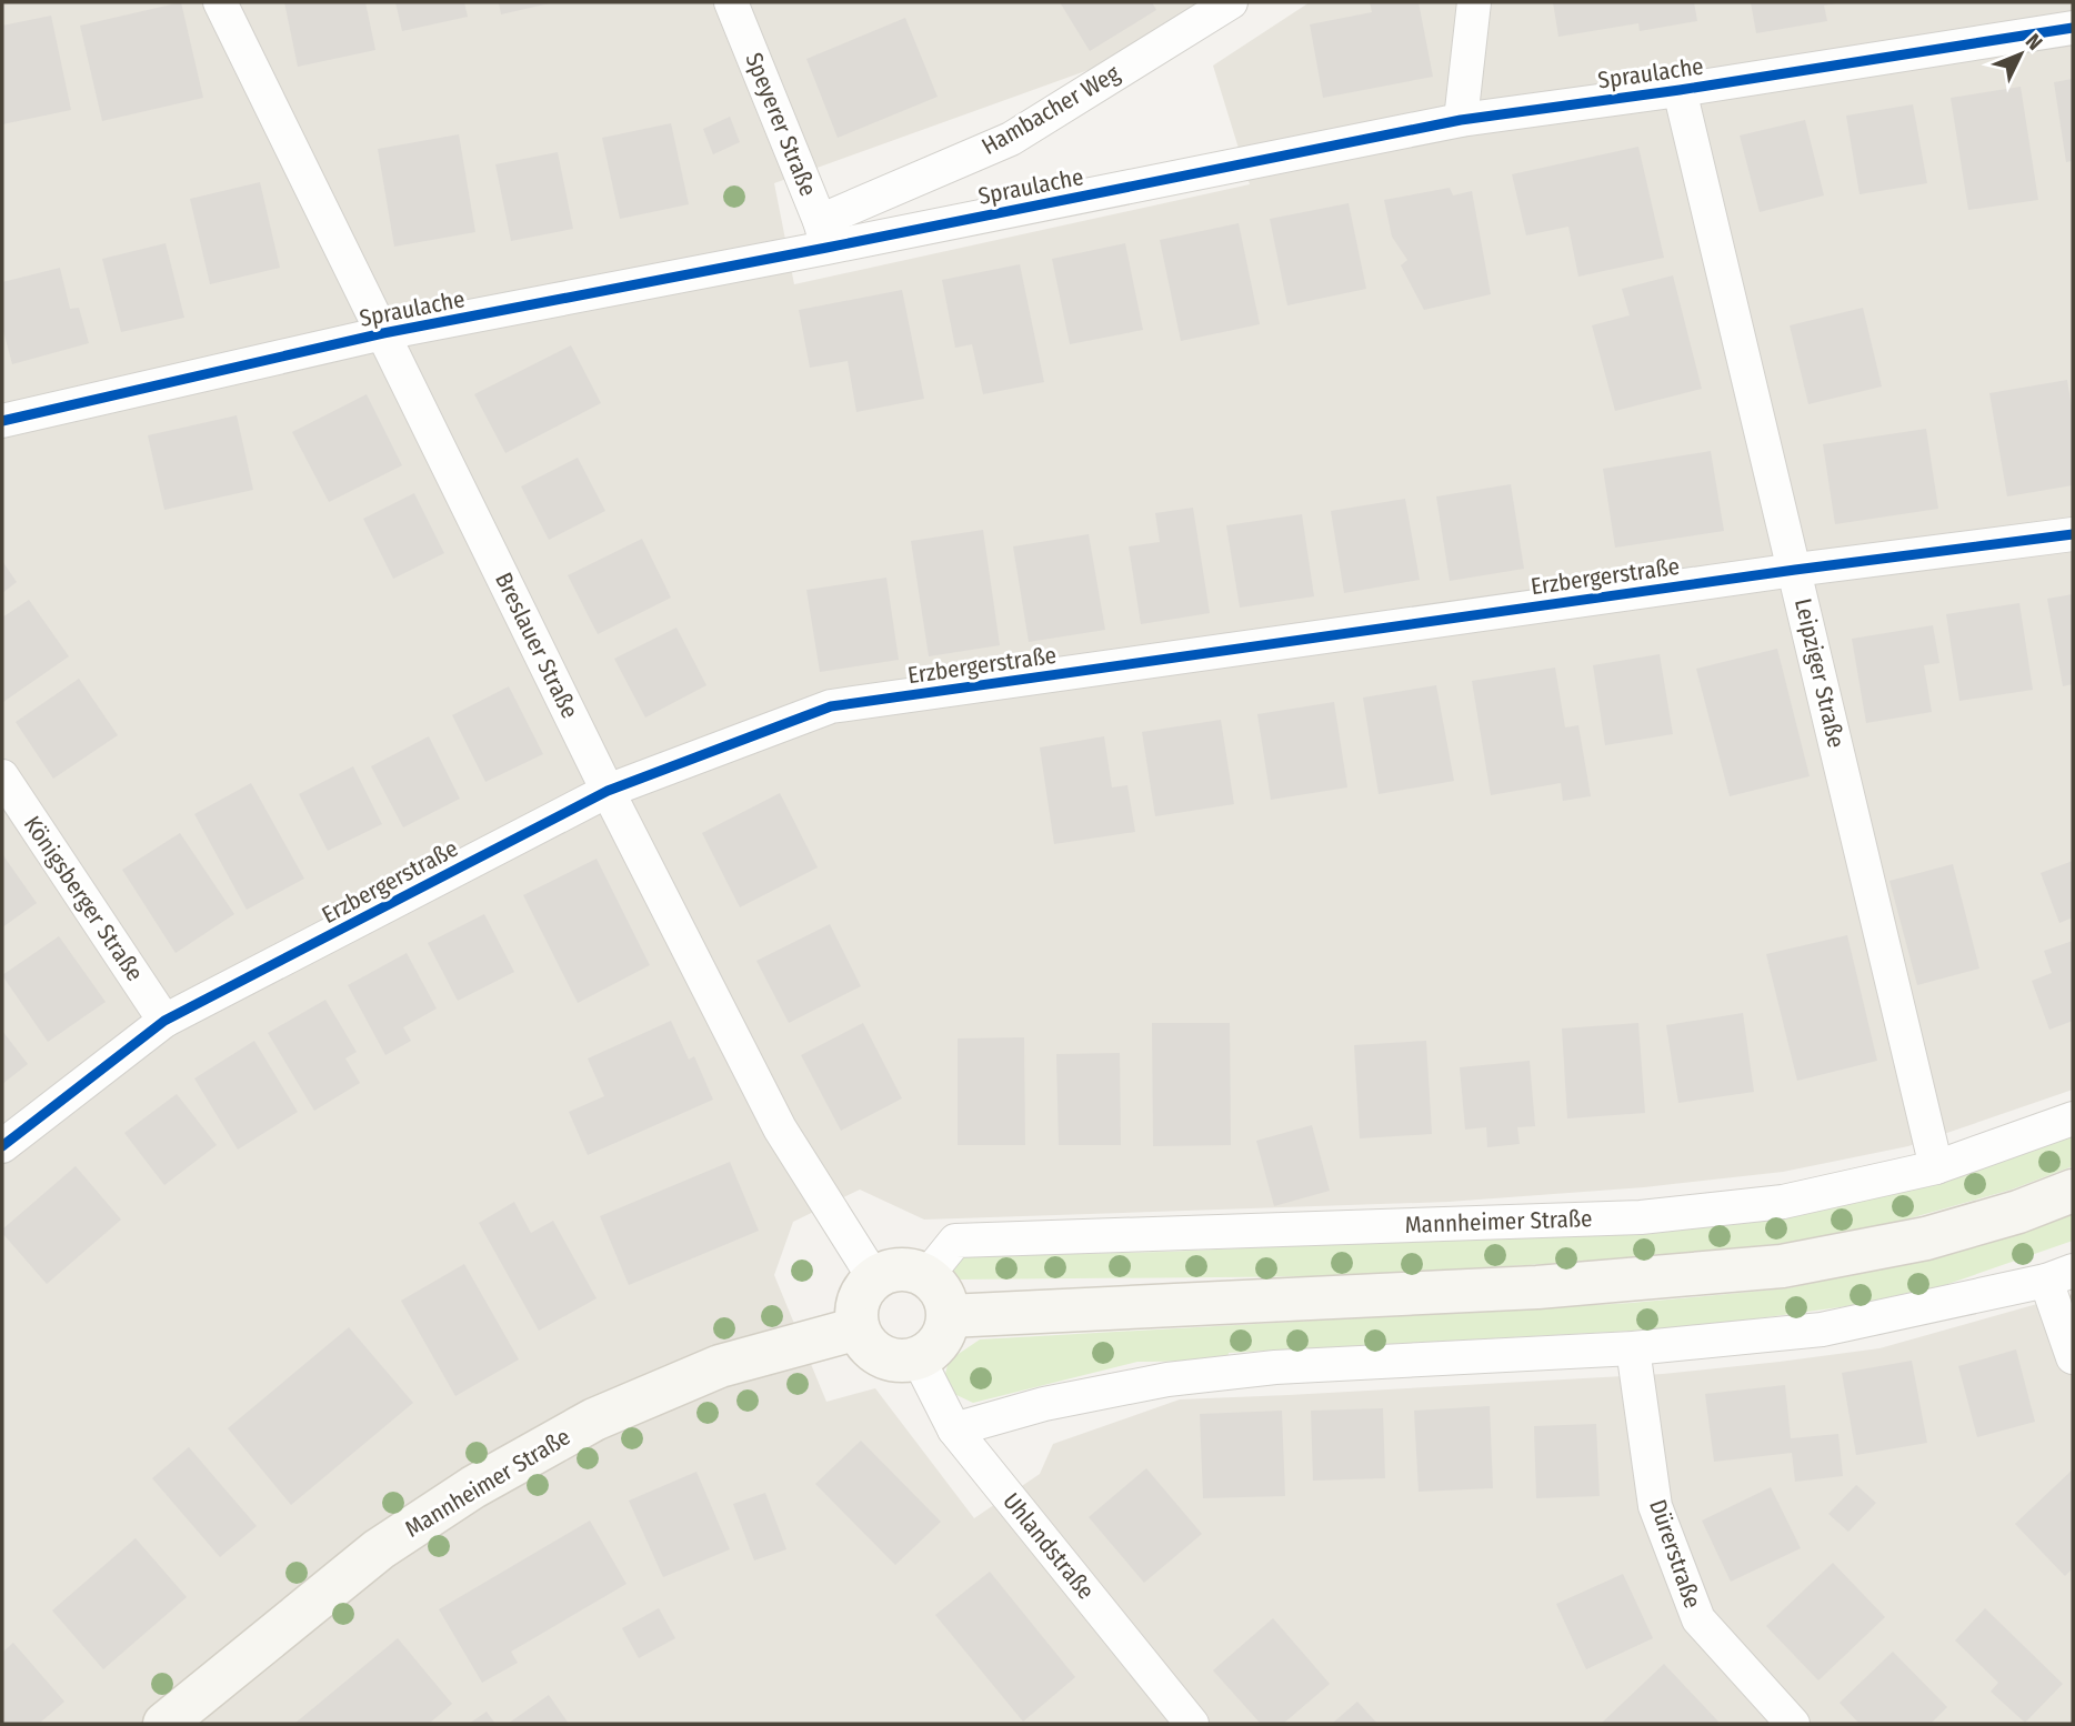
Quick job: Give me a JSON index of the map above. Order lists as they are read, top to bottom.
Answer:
{
  "streets": {
    "main road": ["Mannheimer Straße"],
    "street": [
      "Spraulache",
      "Hambacher Weg",
      "Speyerer Straße",
      "Erzbergerstraße",
      "Breslauer Straße",
      "Leipziger Straße",
      "Königsberger Straße",
      "Uhlandstraße",
      "Dürerstraße"
    ]
  },
  "crossings": [
    ["Spraulache", "Hambacher Weg"],
    ["Spraulache", "Speyerer Straße"],
    ["Spraulache", "Breslauer Straße"],
    ["Spraulache", "Leipziger Straße"],
    ["Hambacher Weg", "Speyerer Straße"],
    ["Erzbergerstraße", "Breslauer Straße"],
    ["Erzbergerstraße", "Leipziger Straße"],
    ["Erzbergerstraße", "Königsberger Straße"],
    ["Breslauer Straße", "Mannheimer Straße"],
    ["Breslauer Straße", "Uhlandstraße"],
    ["Leipziger Straße", "Mannheimer Straße"],
    ["Mannheimer Straße", "Uhlandstraße"]
  ],
  "north": "top right"
}
